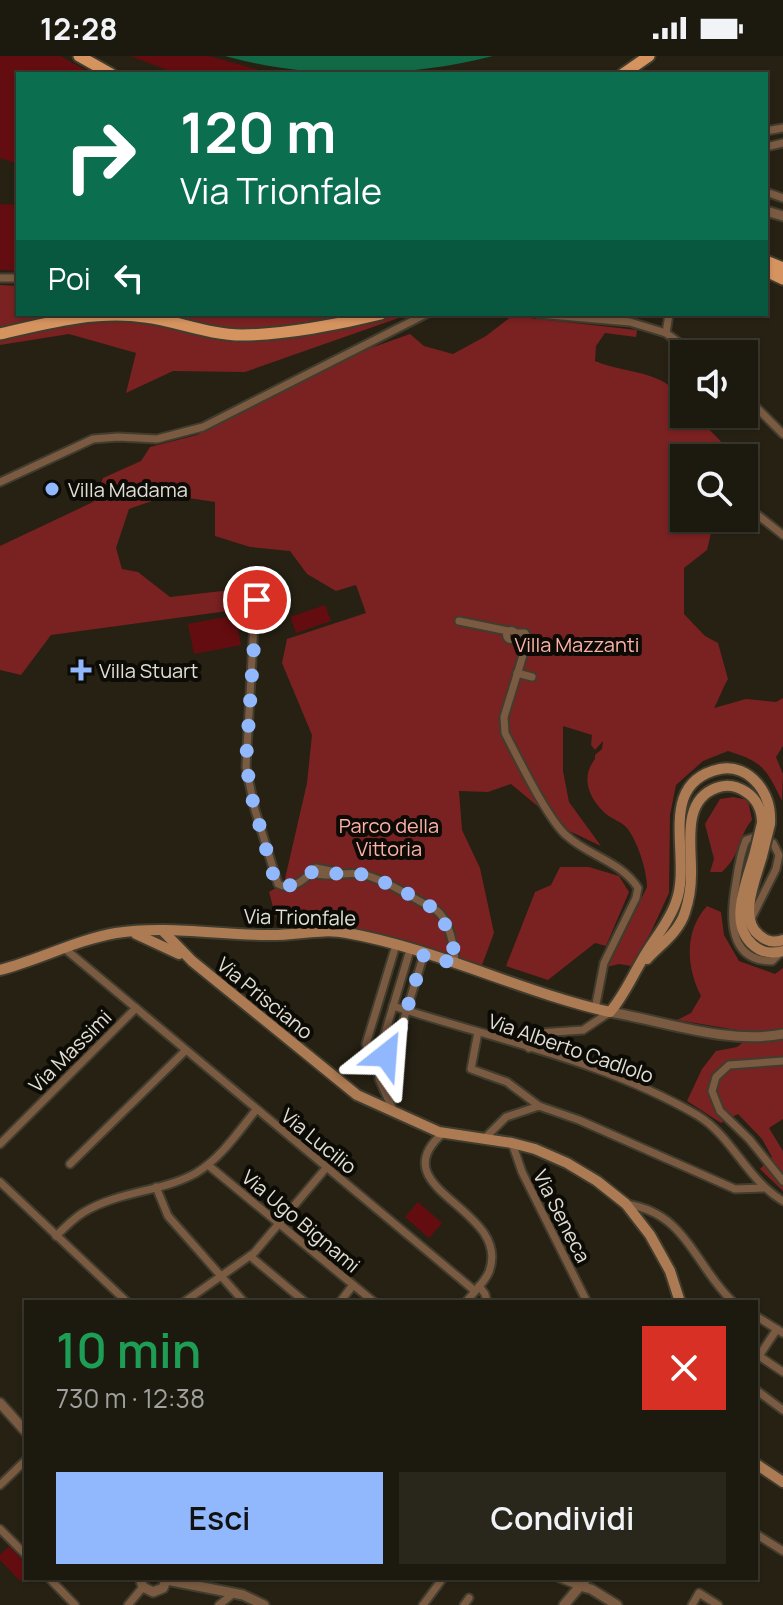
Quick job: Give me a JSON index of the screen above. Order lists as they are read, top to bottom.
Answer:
{
  "streets": {
    "main road": ["Via Trionfale", "Via Prisciano"],
    "street": [
      "Via Alberto Cadlolo",
      "Via Massimi",
      "Via Lucilio",
      "Via Seneca",
      "Via Ugo Bignami"
    ]
  },
  "crossings": [
    ["Via Trionfale", "Via Prisciano"],
    ["Via Trionfale", "Via Lucilio"],
    ["Via Prisciano", "Via Seneca"],
    ["Via Massimi", "Via Lucilio"]
  ],
  "parks": ["Villa Mazzanti", "Parco della Vittoria"],
  "places": {
    "other": ["Villa Madama"],
    "health": ["Villa Stuart"]
  },
  "page": {
    "status": "12:28",
    "turn": ["120 m", "Via Trionfale"],
    "then": "Poi",
    "heading": ["10 min", "730 m · 12:38"],
    "buttons": ["Esci", "Condividi"]
  }
}
